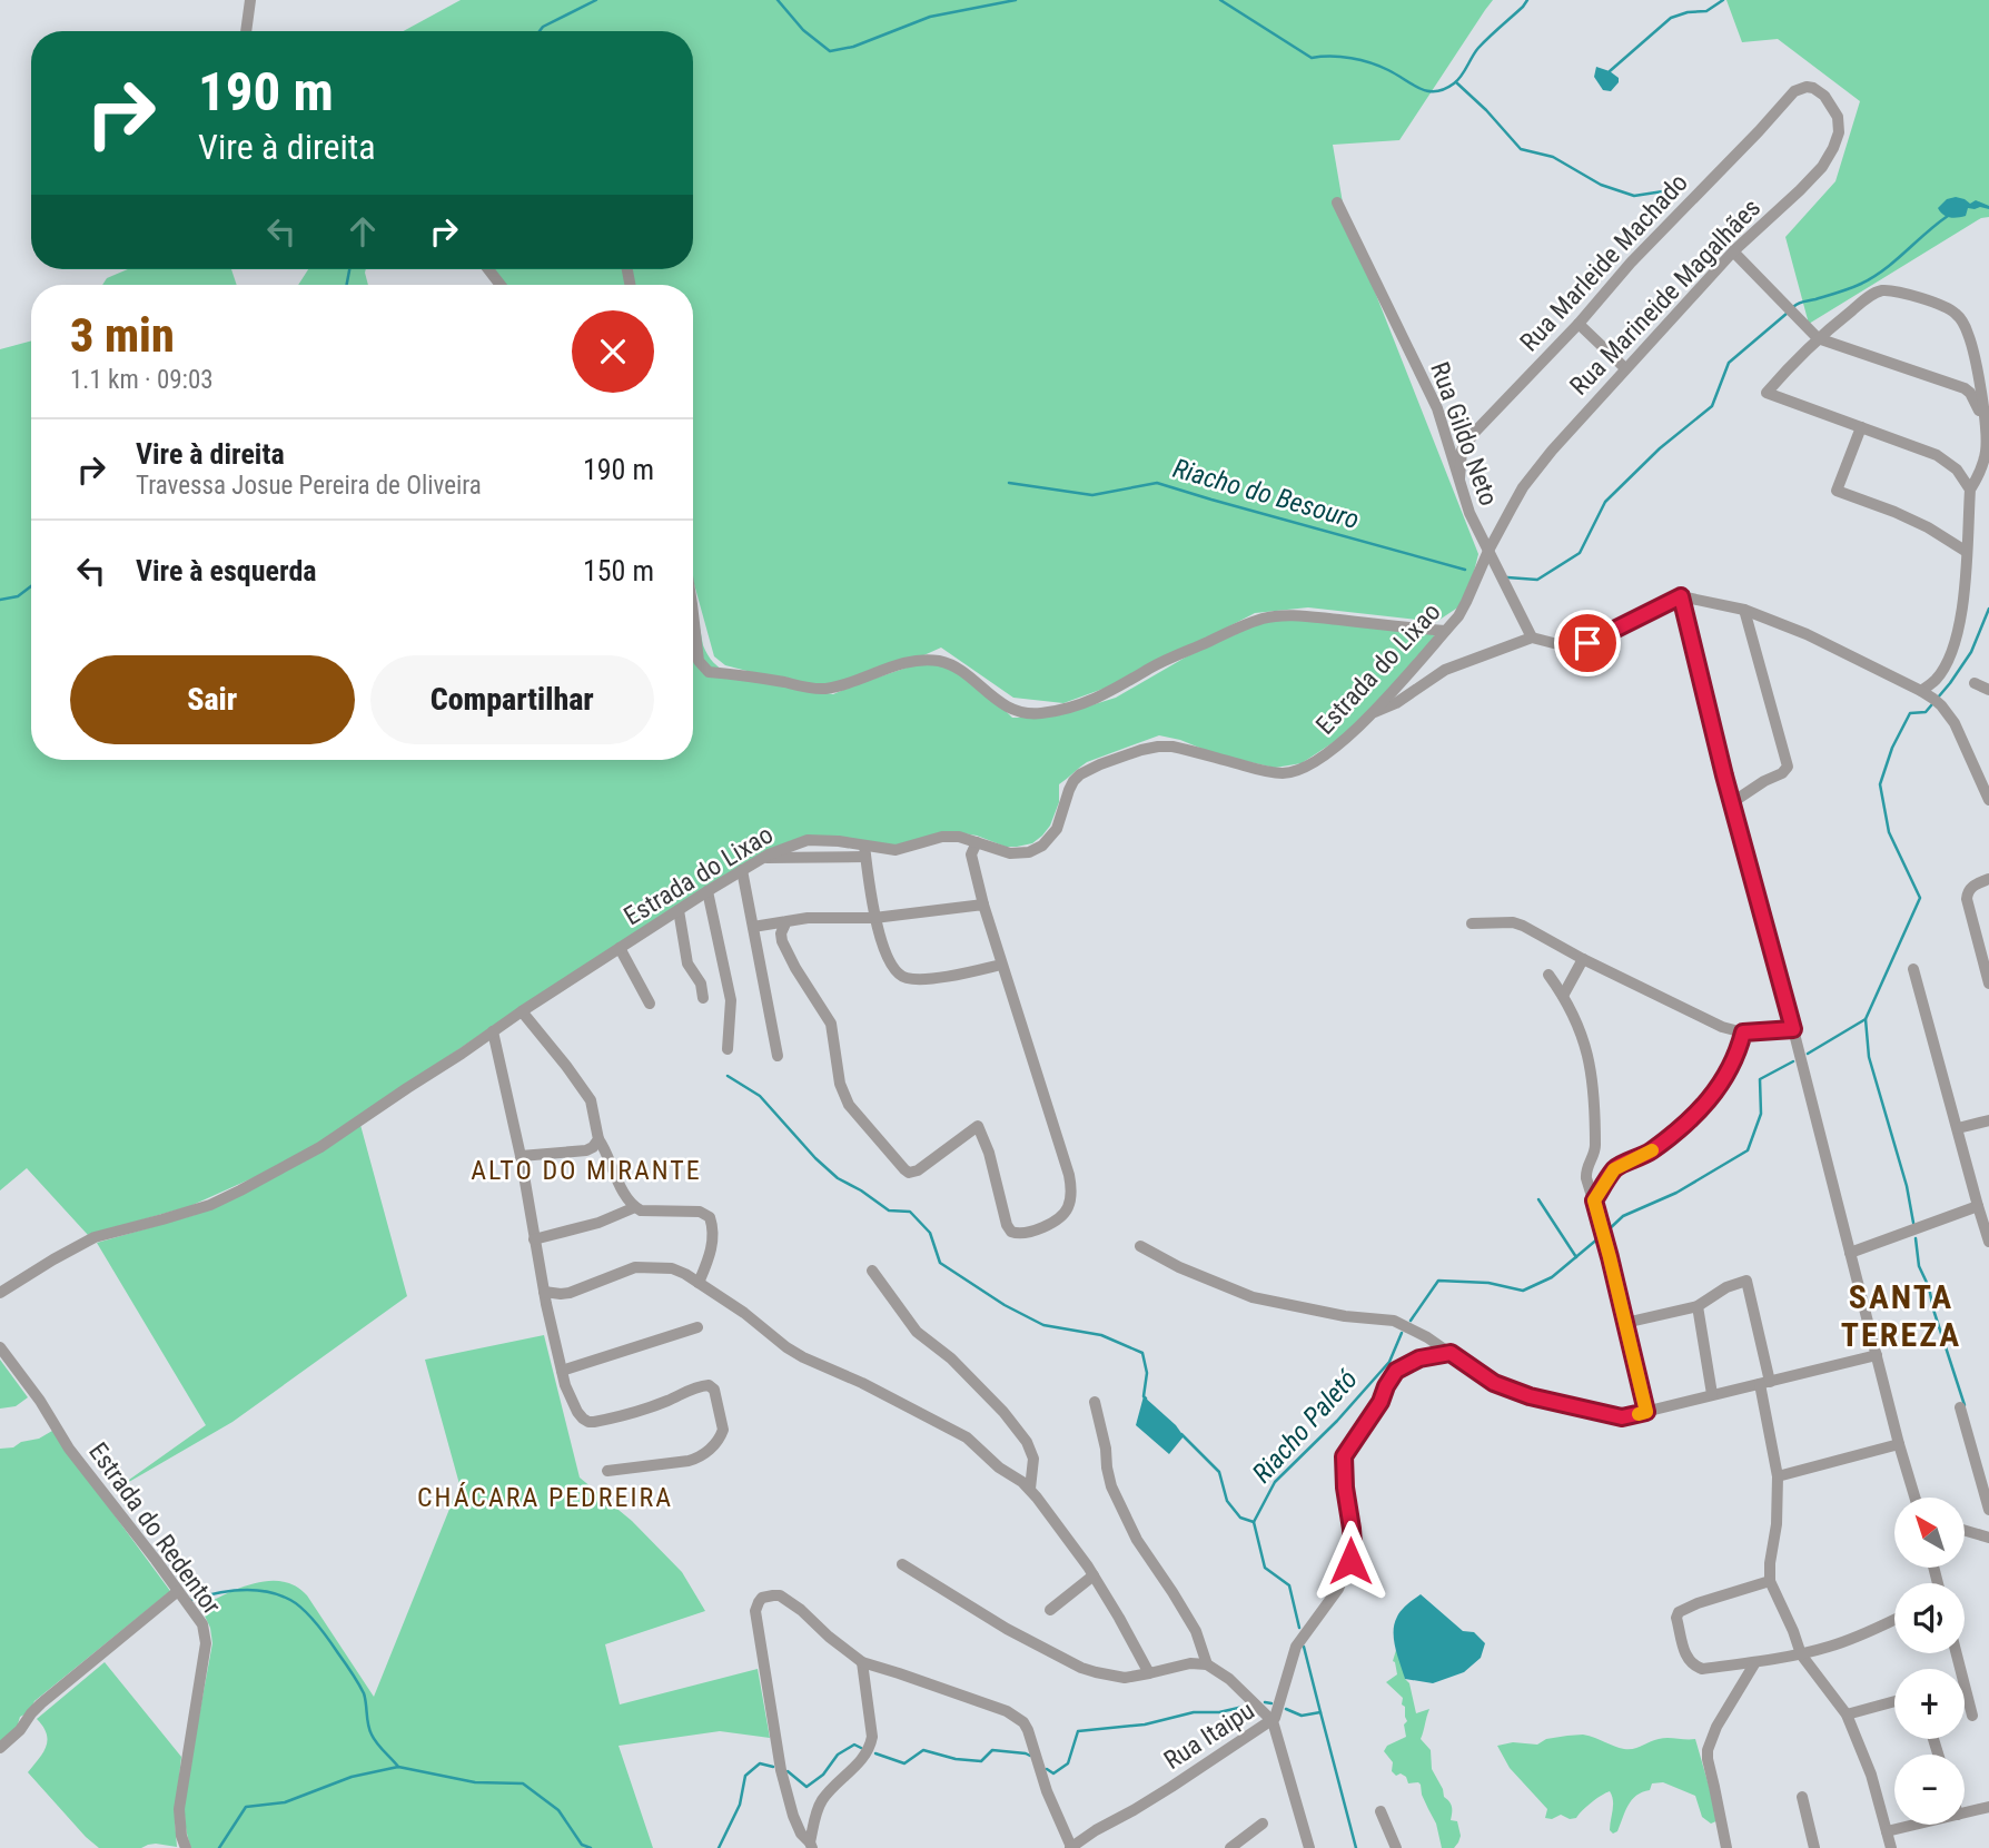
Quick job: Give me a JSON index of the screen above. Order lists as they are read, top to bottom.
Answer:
{
  "streets": {
    "street": [
      "Rua Marleide Machado",
      "Rua Marineide Magalhães",
      "Rua Gildo Neto",
      "Estrada do Lixao",
      "Estrada do Redentor",
      "Rua Itaipu"
    ]
  },
  "crossings": [
    ["Rua Marleide Machado", "Rua Marineide Magalhães"],
    ["Rua Marleide Machado", "Rua Gildo Neto"],
    ["Rua Marineide Magalhães", "Rua Gildo Neto"],
    ["Rua Marineide Magalhães", "Estrada do Lixao"],
    ["Rua Gildo Neto", "Estrada do Lixao"]
  ],
  "districts": ["ALTO DO MIRANTE", "SANTA TEREZA", "CHÁCARA PEDREIRA"],
  "water": ["Riacho do Besouro", "Riacho Paletó"],
  "north": "top left",
  "page": {
    "turn": ["190 m", "Vire à direita"],
    "heading": ["3 min", "1.1 km · 09:03"],
    "list": [
      {
        "name": "Vire à direita",
        "note": "Travessa Josue Pereira de Oliveira",
        "value": "190 m"
      },
      {
        "name": "Vire à esquerda",
        "value": "150 m"
      }
    ],
    "buttons": ["Sair", "Compartilhar"],
    "map_buttons": ["+", "−"]
  }
}
